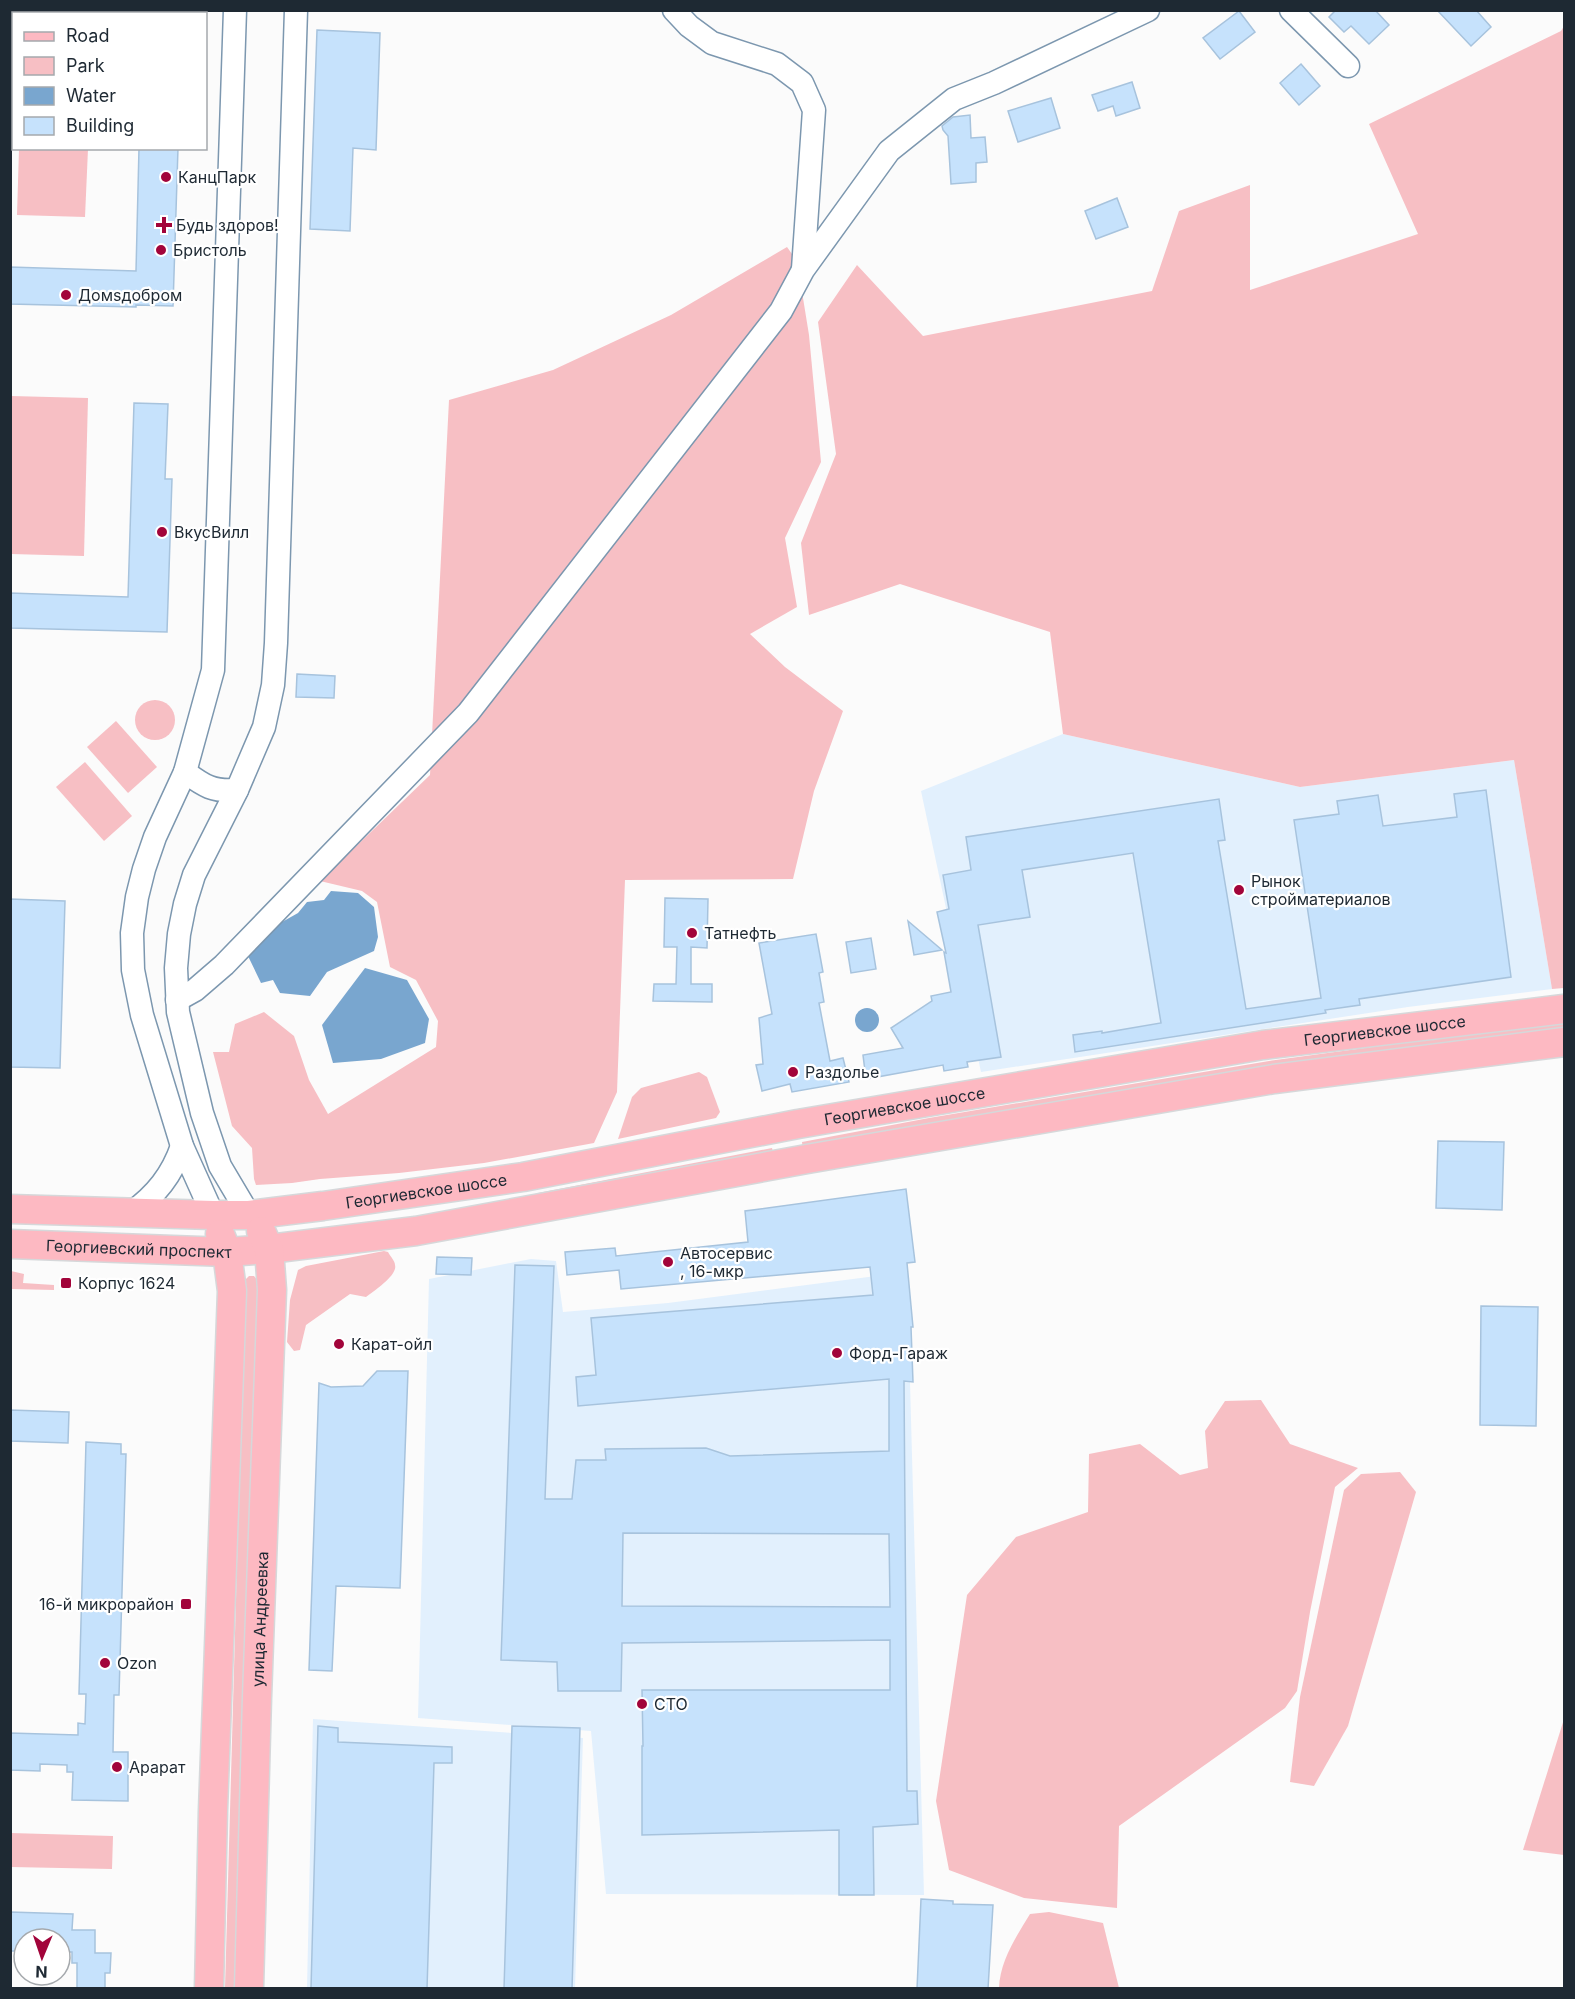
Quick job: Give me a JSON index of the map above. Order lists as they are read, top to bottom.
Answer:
{
  "streets": {
    "main road": ["Георгиевское шоссе", "Георгиевский проспект", "улица Андреевка"]
  },
  "crossings": [
    ["Георгиевское шоссе", "Георгиевский проспект"],
    ["Георгиевское шоссе", "улица Андреевка"],
    ["Георгиевский проспект", "улица Андреевка"]
  ],
  "places": {
    "other": [
      "КанцПарк",
      "Бристоль",
      "Домsдобром",
      "ВкусВилл",
      "Рынок стройматериалов",
      "Татнефть",
      "Раздолье",
      "Автосервис , 16-мкр",
      "Карат-ойл",
      "Форд-Гараж",
      "Ozon",
      "СТО",
      "Арарат"
    ],
    "health": ["Будь здоров!"],
    "transit": ["Корпус 1624", "16-й микрорайон"]
  },
  "legend": [
    "Road",
    "Park",
    "Water",
    "Building"
  ],
  "north": "bottom"
}
